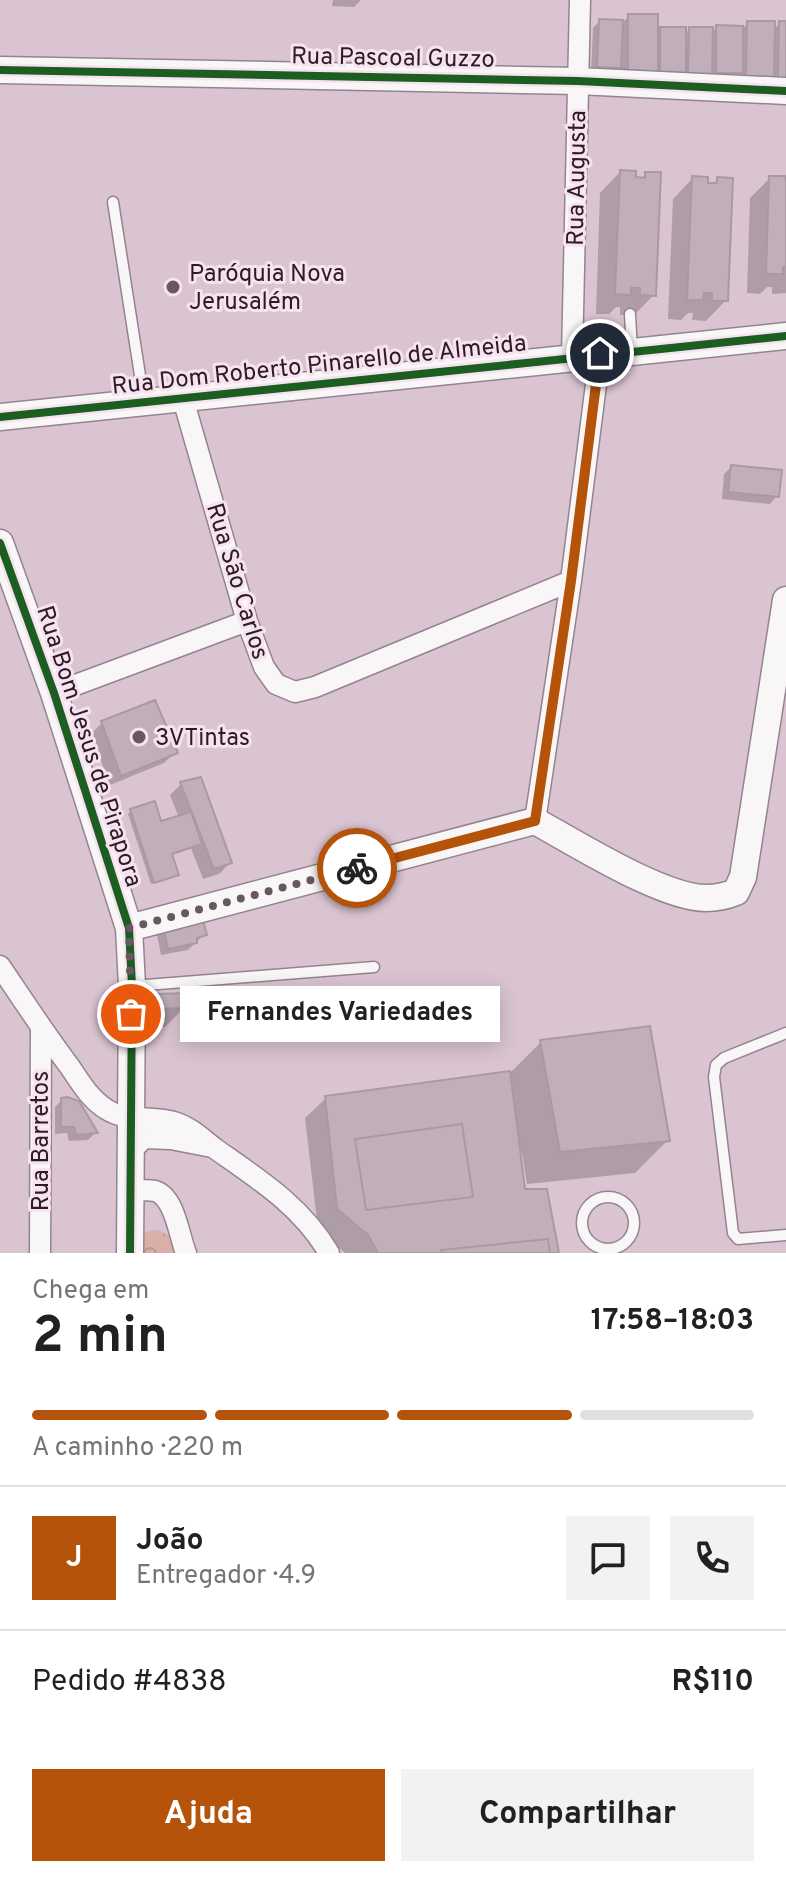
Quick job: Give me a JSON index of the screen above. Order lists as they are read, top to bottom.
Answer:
{
  "streets": {
    "street": [
      "Rua Pascoal Guzzo",
      "Rua Augusta",
      "Rua Dom Roberto Pinarello de Almeida",
      "Rua São Carlos",
      "Rua Bom Jesus de Pirapora",
      "Rua Barretos"
    ]
  },
  "crossings": [
    ["Rua Pascoal Guzzo", "Rua Augusta"],
    ["Rua Augusta", "Rua Dom Roberto Pinarello de Almeida"],
    ["Rua Dom Roberto Pinarello de Almeida", "Rua São Carlos"]
  ],
  "places": ["Paróquia Nova Jerusalém", "3VTintas", "Fernandes Variedades"],
  "page": {
    "bubble": "Fernandes Variedades",
    "heading": ["2 min", "Chega em", "17:58–18:03"],
    "panel": [
      "João",
      "Entregador · 4.9",
      "Pedido #4838",
      "R$110"
    ],
    "bar": "A caminho · 220 m",
    "round": "J",
    "buttons": ["Ajuda", "Compartilhar"]
  }
}
